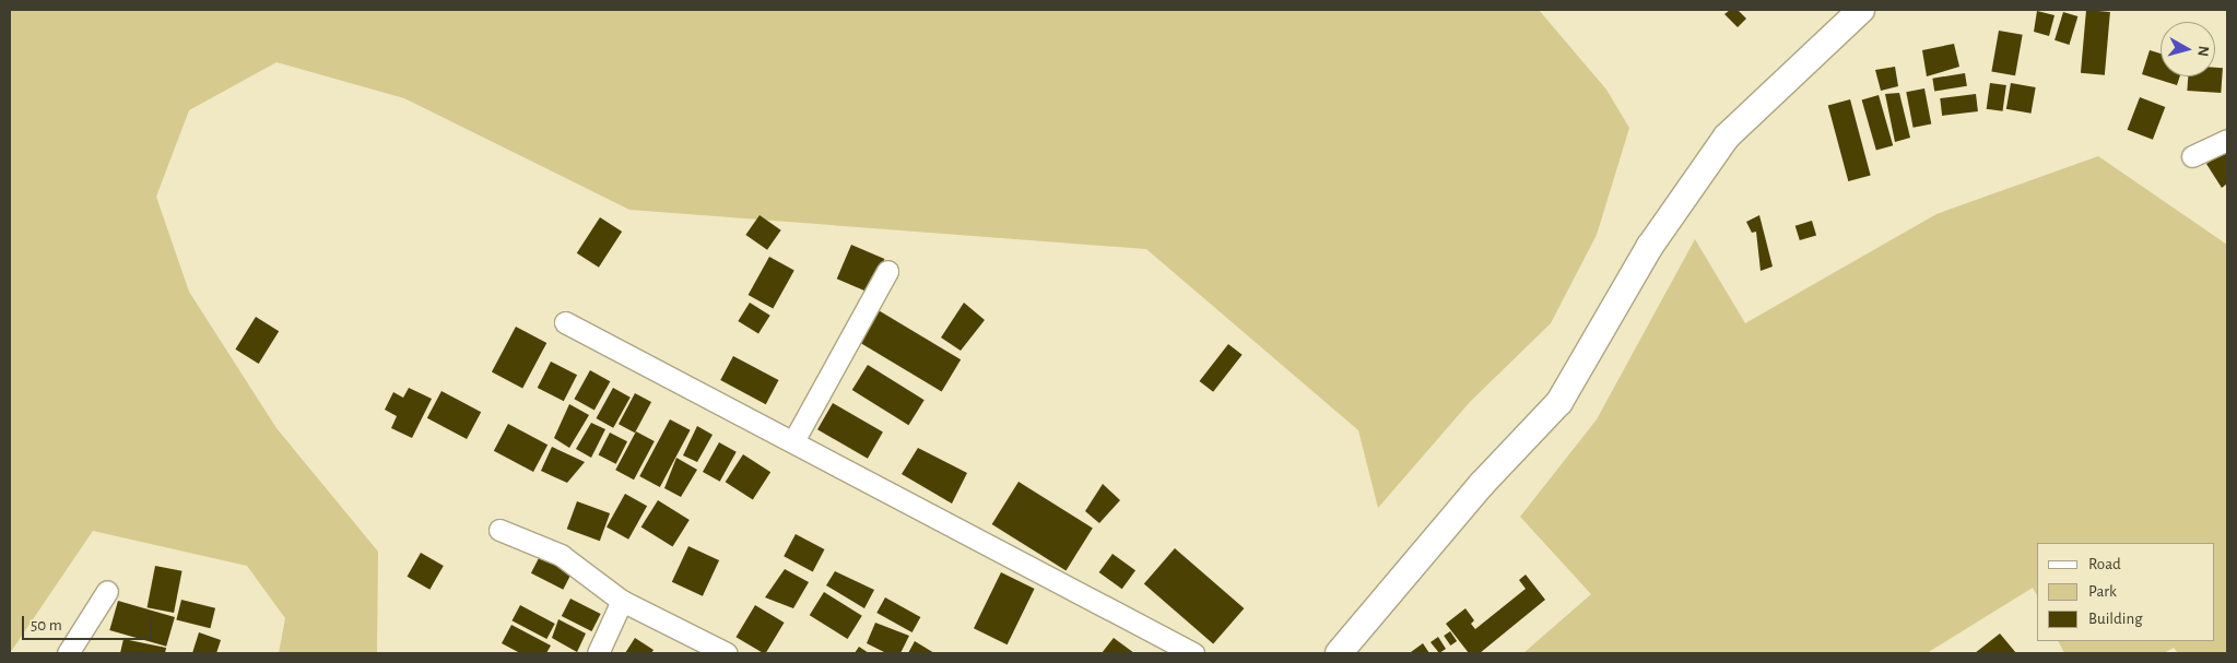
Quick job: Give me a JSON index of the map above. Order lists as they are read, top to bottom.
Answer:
{
  "legend": ["Road", "Park", "Building"],
  "scale_bar": "50 m",
  "north": "right"
}
